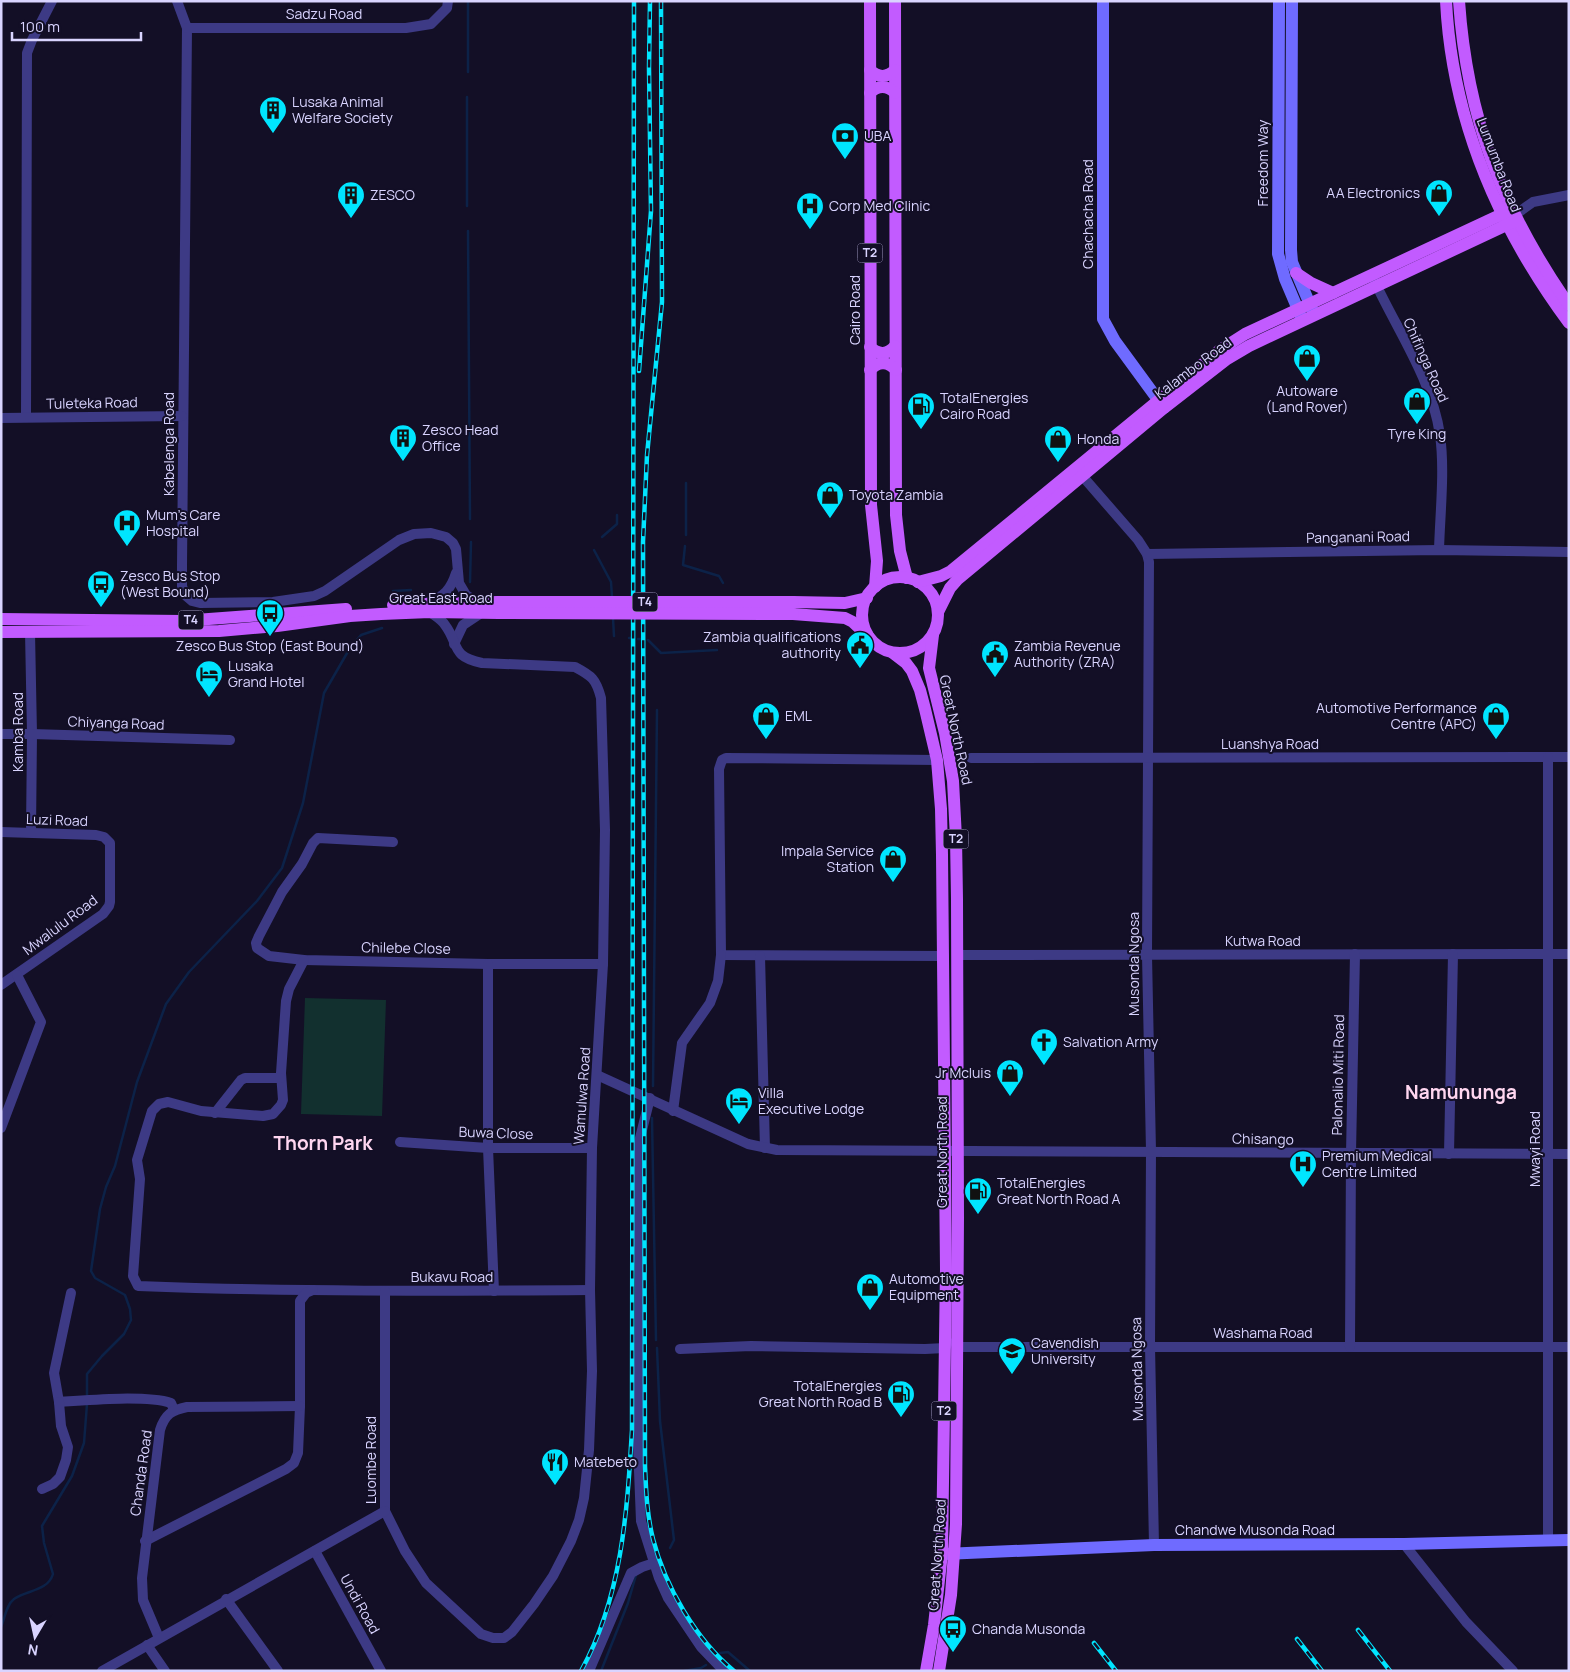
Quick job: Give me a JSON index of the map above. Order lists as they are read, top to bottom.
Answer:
{
  "streets": {
    "main road": [
      "Lumumba Road",
      "T2",
      "Cairo Road",
      "Kalambo Road",
      "Great East Road",
      "T4",
      "Great North Road"
    ],
    "street": [
      "Sadzu Road",
      "Freedom Way",
      "Chachacha Road",
      "Chifinga Road",
      "Tuleteka Road",
      "Kabelenga Road",
      "Panganani Road",
      "Chiyanga Road",
      "Kamba Road",
      "Luanshya Road",
      "Luzi Road",
      "Mwalulu Road",
      "Kutwa Road",
      "Chilebe Close",
      "Musonda Ngosa",
      "Palonalio Miti Road",
      "Wamulwa Road",
      "Buwa Close",
      "Chisango",
      "Mwayi Road",
      "Bukavu Road",
      "Washama Road",
      "Luombe Road",
      "Chanda Road",
      "Chandwe Musonda Road",
      "Undi Road"
    ]
  },
  "crossings": [
    ["Sadzu Road", "Kabelenga Road"],
    ["Freedom Way", "Kalambo Road"],
    ["Lumumba Road", "Kalambo Road"],
    ["Chachacha Road", "Kalambo Road"],
    ["T2", "Cairo Road"],
    ["T2", "Kalambo Road"],
    ["T2", "Great East Road"],
    ["T2", "Great North Road"],
    ["Cairo Road", "Kalambo Road"],
    ["Cairo Road", "Great East Road"],
    ["Cairo Road", "Great North Road"],
    ["Chifinga Road", "Kalambo Road"],
    ["Chifinga Road", "Panganani Road"],
    ["Kalambo Road", "Great East Road"],
    ["Kalambo Road", "Great North Road"],
    ["Tuleteka Road", "Kabelenga Road"],
    ["Kabelenga Road", "Great East Road"],
    ["Kabelenga Road", "Wamulwa Road"],
    ["Panganani Road", "Musonda Ngosa"],
    ["Great East Road", "Great North Road"],
    ["Great East Road", "Kamba Road"],
    ["Great East Road", "Wamulwa Road"],
    ["Chiyanga Road", "Kamba Road"],
    ["Great North Road", "Kutwa Road"],
    ["Great North Road", "Chisango"],
    ["Great North Road", "Washama Road"],
    ["Great North Road", "Chandwe Musonda Road"],
    ["Kamba Road", "Luzi Road"],
    ["Luanshya Road", "Musonda Ngosa"],
    ["Luanshya Road", "Mwayi Road"],
    ["Luzi Road", "Mwalulu Road"],
    ["Kutwa Road", "Musonda Ngosa"],
    ["Kutwa Road", "Palonalio Miti Road"],
    ["Kutwa Road", "Mwayi Road"],
    ["Chilebe Close", "Wamulwa Road"],
    ["Musonda Ngosa", "Chisango"],
    ["Musonda Ngosa", "Washama Road"],
    ["Musonda Ngosa", "Chandwe Musonda Road"],
    ["Palonalio Miti Road", "Chisango"],
    ["Palonalio Miti Road", "Washama Road"],
    ["Wamulwa Road", "Buwa Close"],
    ["Wamulwa Road", "Chisango"],
    ["Wamulwa Road", "Bukavu Road"],
    ["Wamulwa Road", "Luombe Road"],
    ["Chisango", "Mwayi Road"],
    ["Mwayi Road", "Washama Road"],
    ["Mwayi Road", "Chandwe Musonda Road"],
    ["Bukavu Road", "Luombe Road"]
  ],
  "districts": ["Namununga", "Thorn Park"],
  "places": {
    "building": ["Lusaka Animal Welfare Society", "ZESCO", "Zesco Head Office"],
    "bank": ["UBA"],
    "shop": [
      "AA Electronics",
      "Autoware (Land Rover)",
      "Tyre King",
      "Honda",
      "Toyota Zambia",
      "EML",
      "Automotive Performance Centre (APC)",
      "Impala Service Station",
      "Jr Mcluis",
      "Automotive Equipment"
    ],
    "hospital": ["Corp Med Clinic", "Mum's Care Hospital", "Premium Medical Centre Limited"],
    "fuel station": ["TotalEnergies Cairo Road", "TotalEnergies Great North Road A", "TotalEnergies Great North Road B"],
    "bus stop": ["Zesco Bus Stop (West Bound)", "Zesco Bus Stop (East Bound)", "Chanda Musonda"],
    "public building": ["Zambia qualifications authority", "Zambia Revenue Authority (ZRA)"],
    "hotel": ["Lusaka Grand Hotel", "Villa Executive Lodge"],
    "church": ["Salvation Army"],
    "school or university": ["Cavendish University"],
    "restaurant": ["Matebeto"]
  },
  "scale_bar": "100 m",
  "north": "bottom"
}
